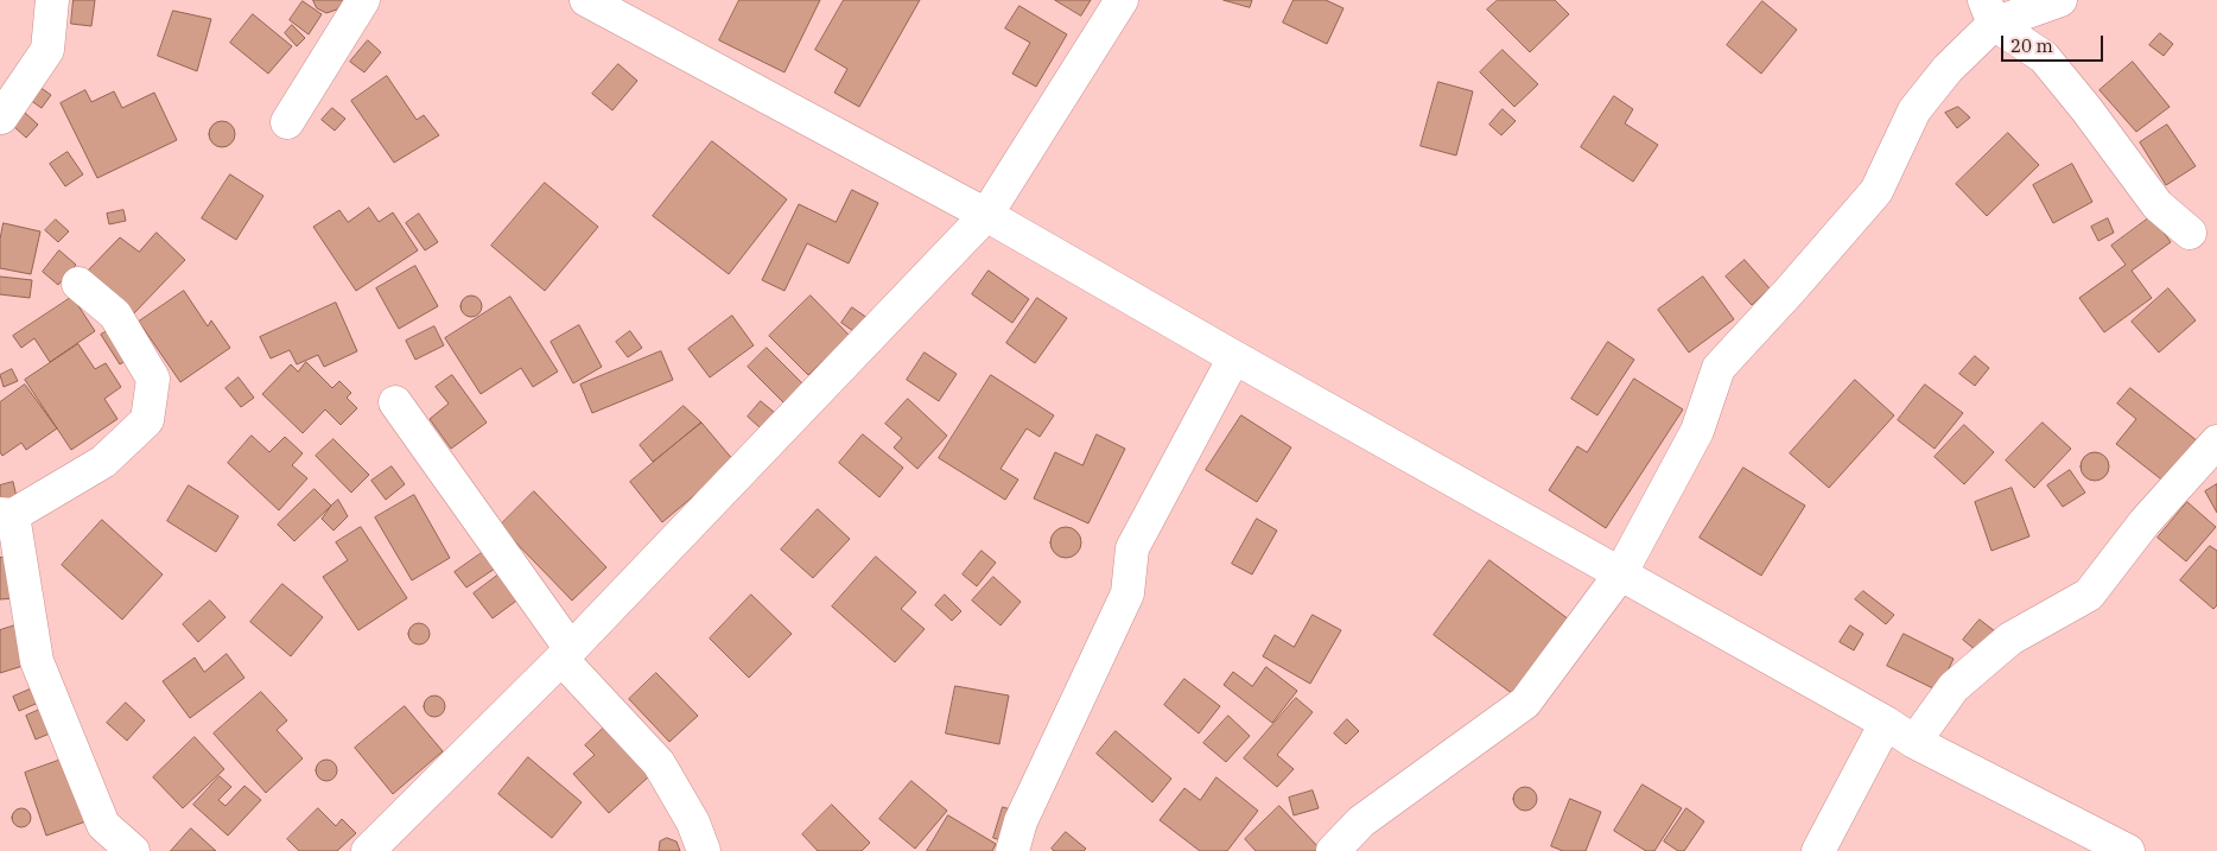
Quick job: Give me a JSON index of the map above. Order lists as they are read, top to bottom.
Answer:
{
  "scale_bar": "20 m"
}
